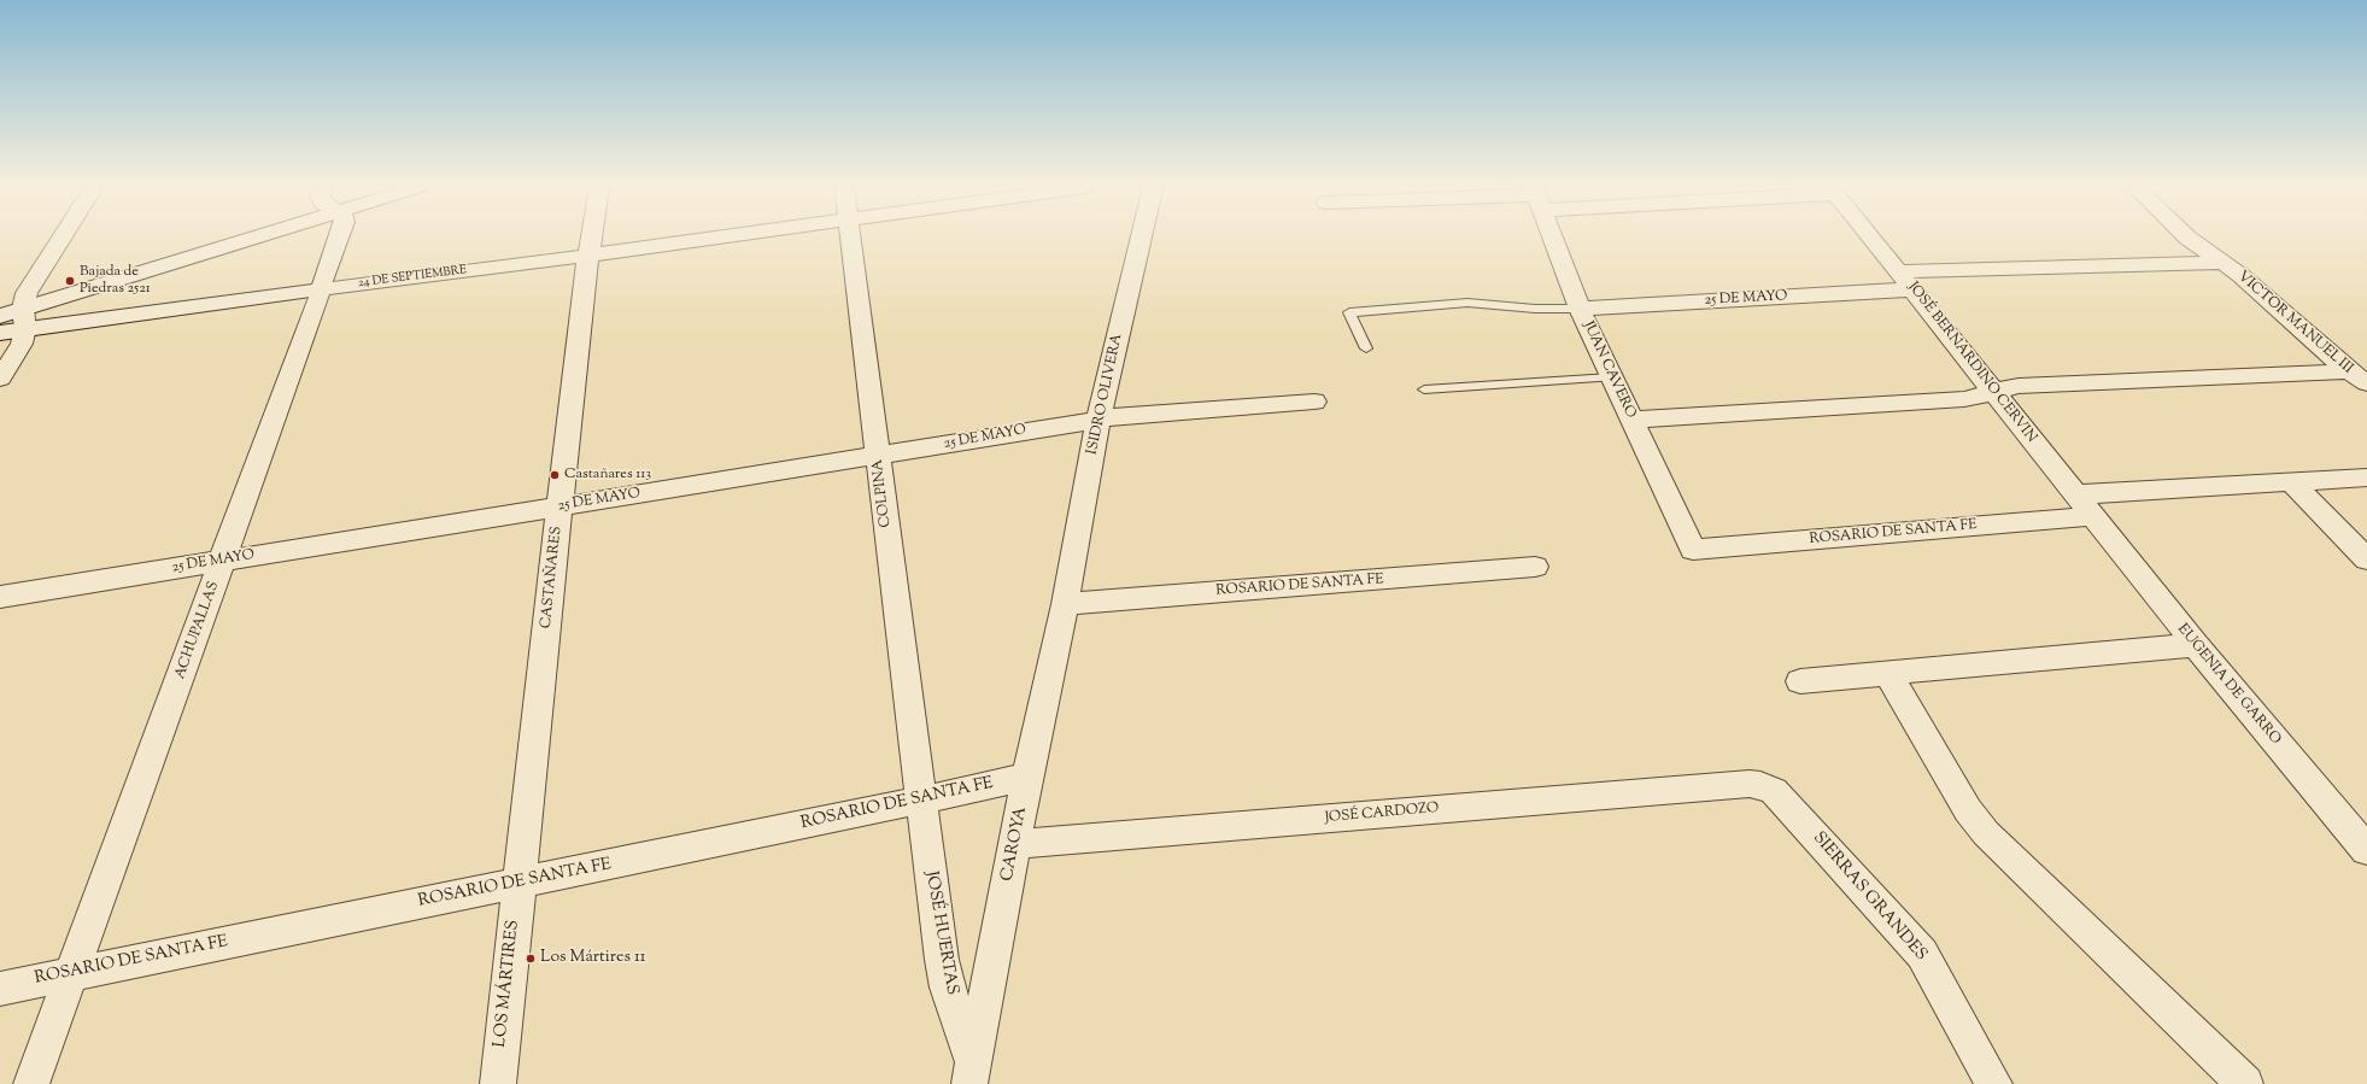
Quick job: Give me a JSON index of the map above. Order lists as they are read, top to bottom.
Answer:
{
  "streets": {
    "street": [
      "24 DE SEPTIEMBRE",
      "25 DE MAYO",
      "VICTOR MANUEL III",
      "JOSÉ BERNARDINO CERVIN",
      "JUAN CAVERO",
      "ISIDRO OLIVERA",
      "COLPINA",
      "ROSARIO DE SANTA FE",
      "CASTAÑARES",
      "ACHUPALLAS",
      "EUGENIA DE GARRO",
      "JOSÉ CARDOZO",
      "CAROYA",
      "SIERRAS GRANDES",
      "JOSÉ HUERTAS",
      "LOS MÁRTIRES"
    ]
  },
  "crossings": [
    ["24 DE SEPTIEMBRE", "CASTAÑARES"],
    ["24 DE SEPTIEMBRE", "ACHUPALLAS"],
    ["25 DE MAYO", "VICTOR MANUEL III"],
    ["25 DE MAYO", "JOSÉ BERNARDINO CERVIN"],
    ["25 DE MAYO", "JUAN CAVERO"],
    ["25 DE MAYO", "ISIDRO OLIVERA"],
    ["25 DE MAYO", "COLPINA"],
    ["25 DE MAYO", "CASTAÑARES"],
    ["25 DE MAYO", "ACHUPALLAS"],
    ["JOSÉ BERNARDINO CERVIN", "ROSARIO DE SANTA FE"],
    ["JOSÉ BERNARDINO CERVIN", "EUGENIA DE GARRO"],
    ["JUAN CAVERO", "ROSARIO DE SANTA FE"],
    ["ISIDRO OLIVERA", "ROSARIO DE SANTA FE"],
    ["ISIDRO OLIVERA", "CAROYA"],
    ["COLPINA", "ROSARIO DE SANTA FE"],
    ["COLPINA", "JOSÉ HUERTAS"],
    ["ROSARIO DE SANTA FE", "CASTAÑARES"],
    ["ROSARIO DE SANTA FE", "ACHUPALLAS"],
    ["ROSARIO DE SANTA FE", "EUGENIA DE GARRO"],
    ["ROSARIO DE SANTA FE", "CAROYA"],
    ["ROSARIO DE SANTA FE", "JOSÉ HUERTAS"],
    ["ROSARIO DE SANTA FE", "LOS MÁRTIRES"],
    ["CASTAÑARES", "LOS MÁRTIRES"],
    ["JOSÉ CARDOZO", "CAROYA"],
    ["JOSÉ CARDOZO", "SIERRAS GRANDES"],
    ["CAROYA", "JOSÉ HUERTAS"]
  ],
  "places": ["Bajada de Piedras 2521", "Castañares 113", "Los Mártires 11"]
}
